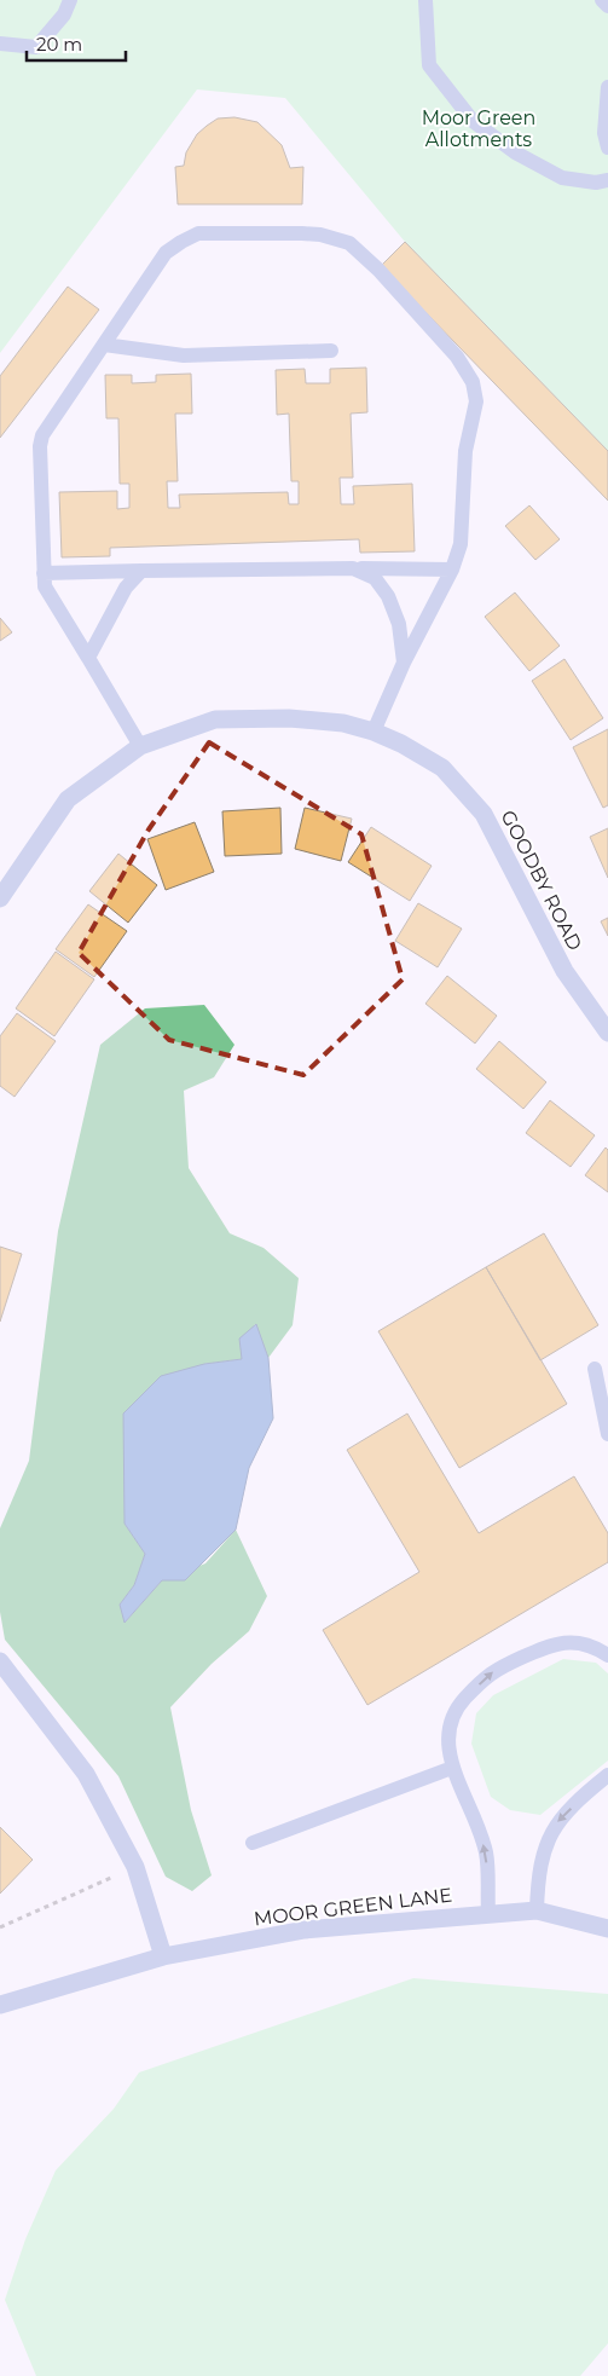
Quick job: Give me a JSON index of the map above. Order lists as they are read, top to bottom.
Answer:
{
  "streets": {
    "street": ["GOODBY ROAD", "MOOR GREEN LANE"]
  },
  "parks": ["Moor Green Allotments"],
  "scale_bar": "20 m"
}
